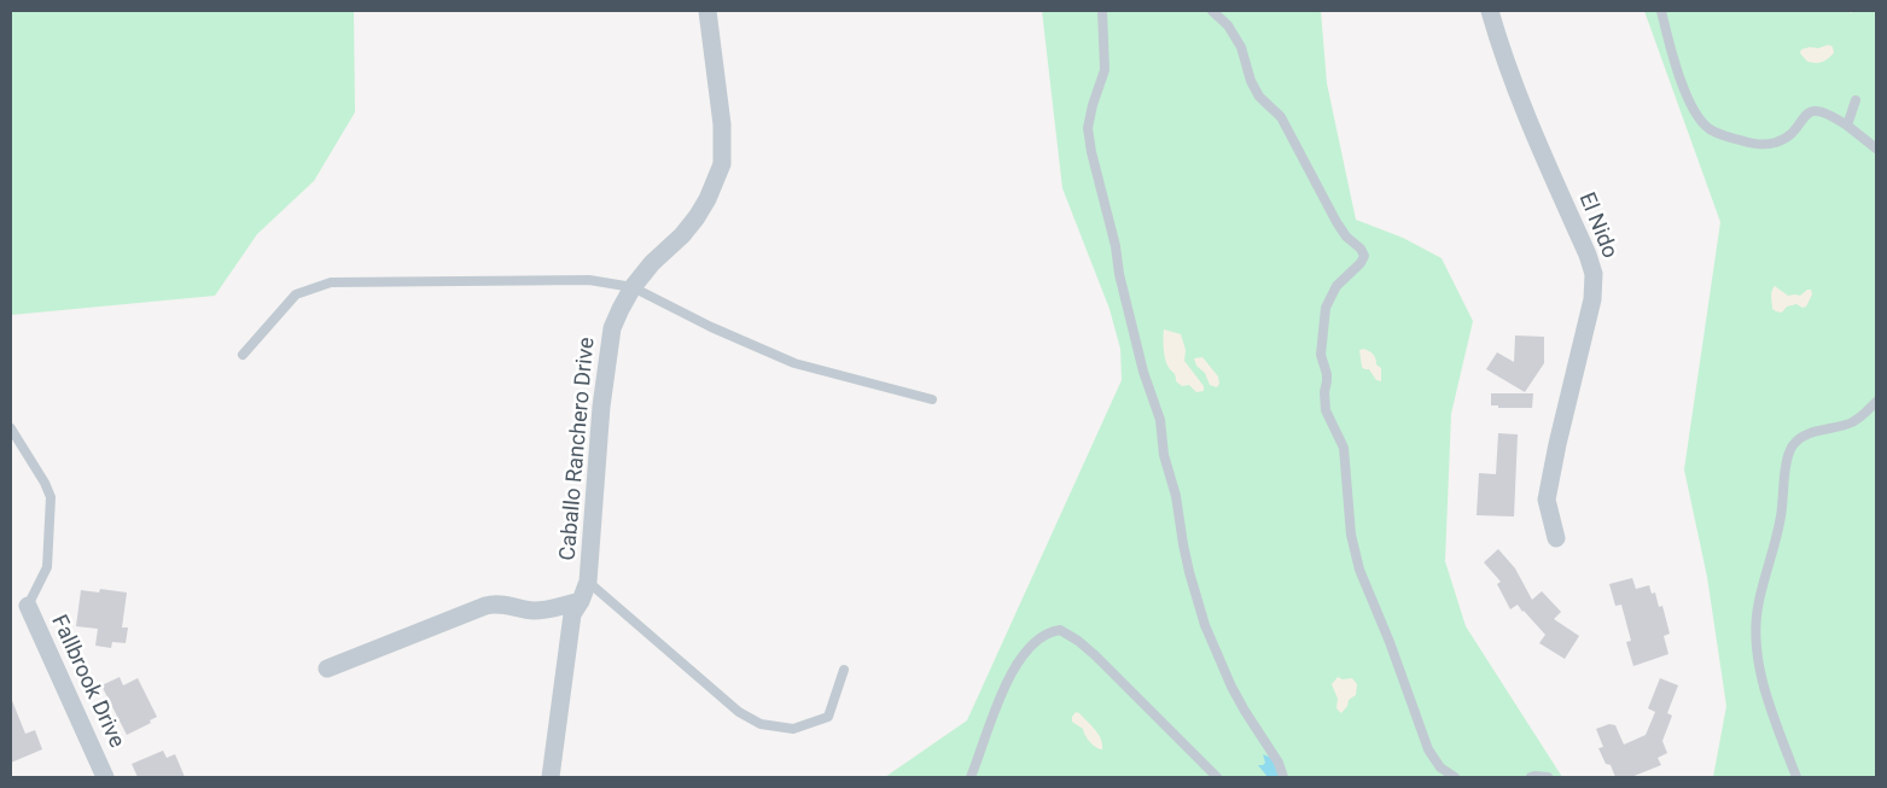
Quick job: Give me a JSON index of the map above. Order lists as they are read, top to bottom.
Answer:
{
  "streets": {
    "street": ["El Nido", "Caballo Ranchero Drive", "Fallbrook Drive"]
  }
}
